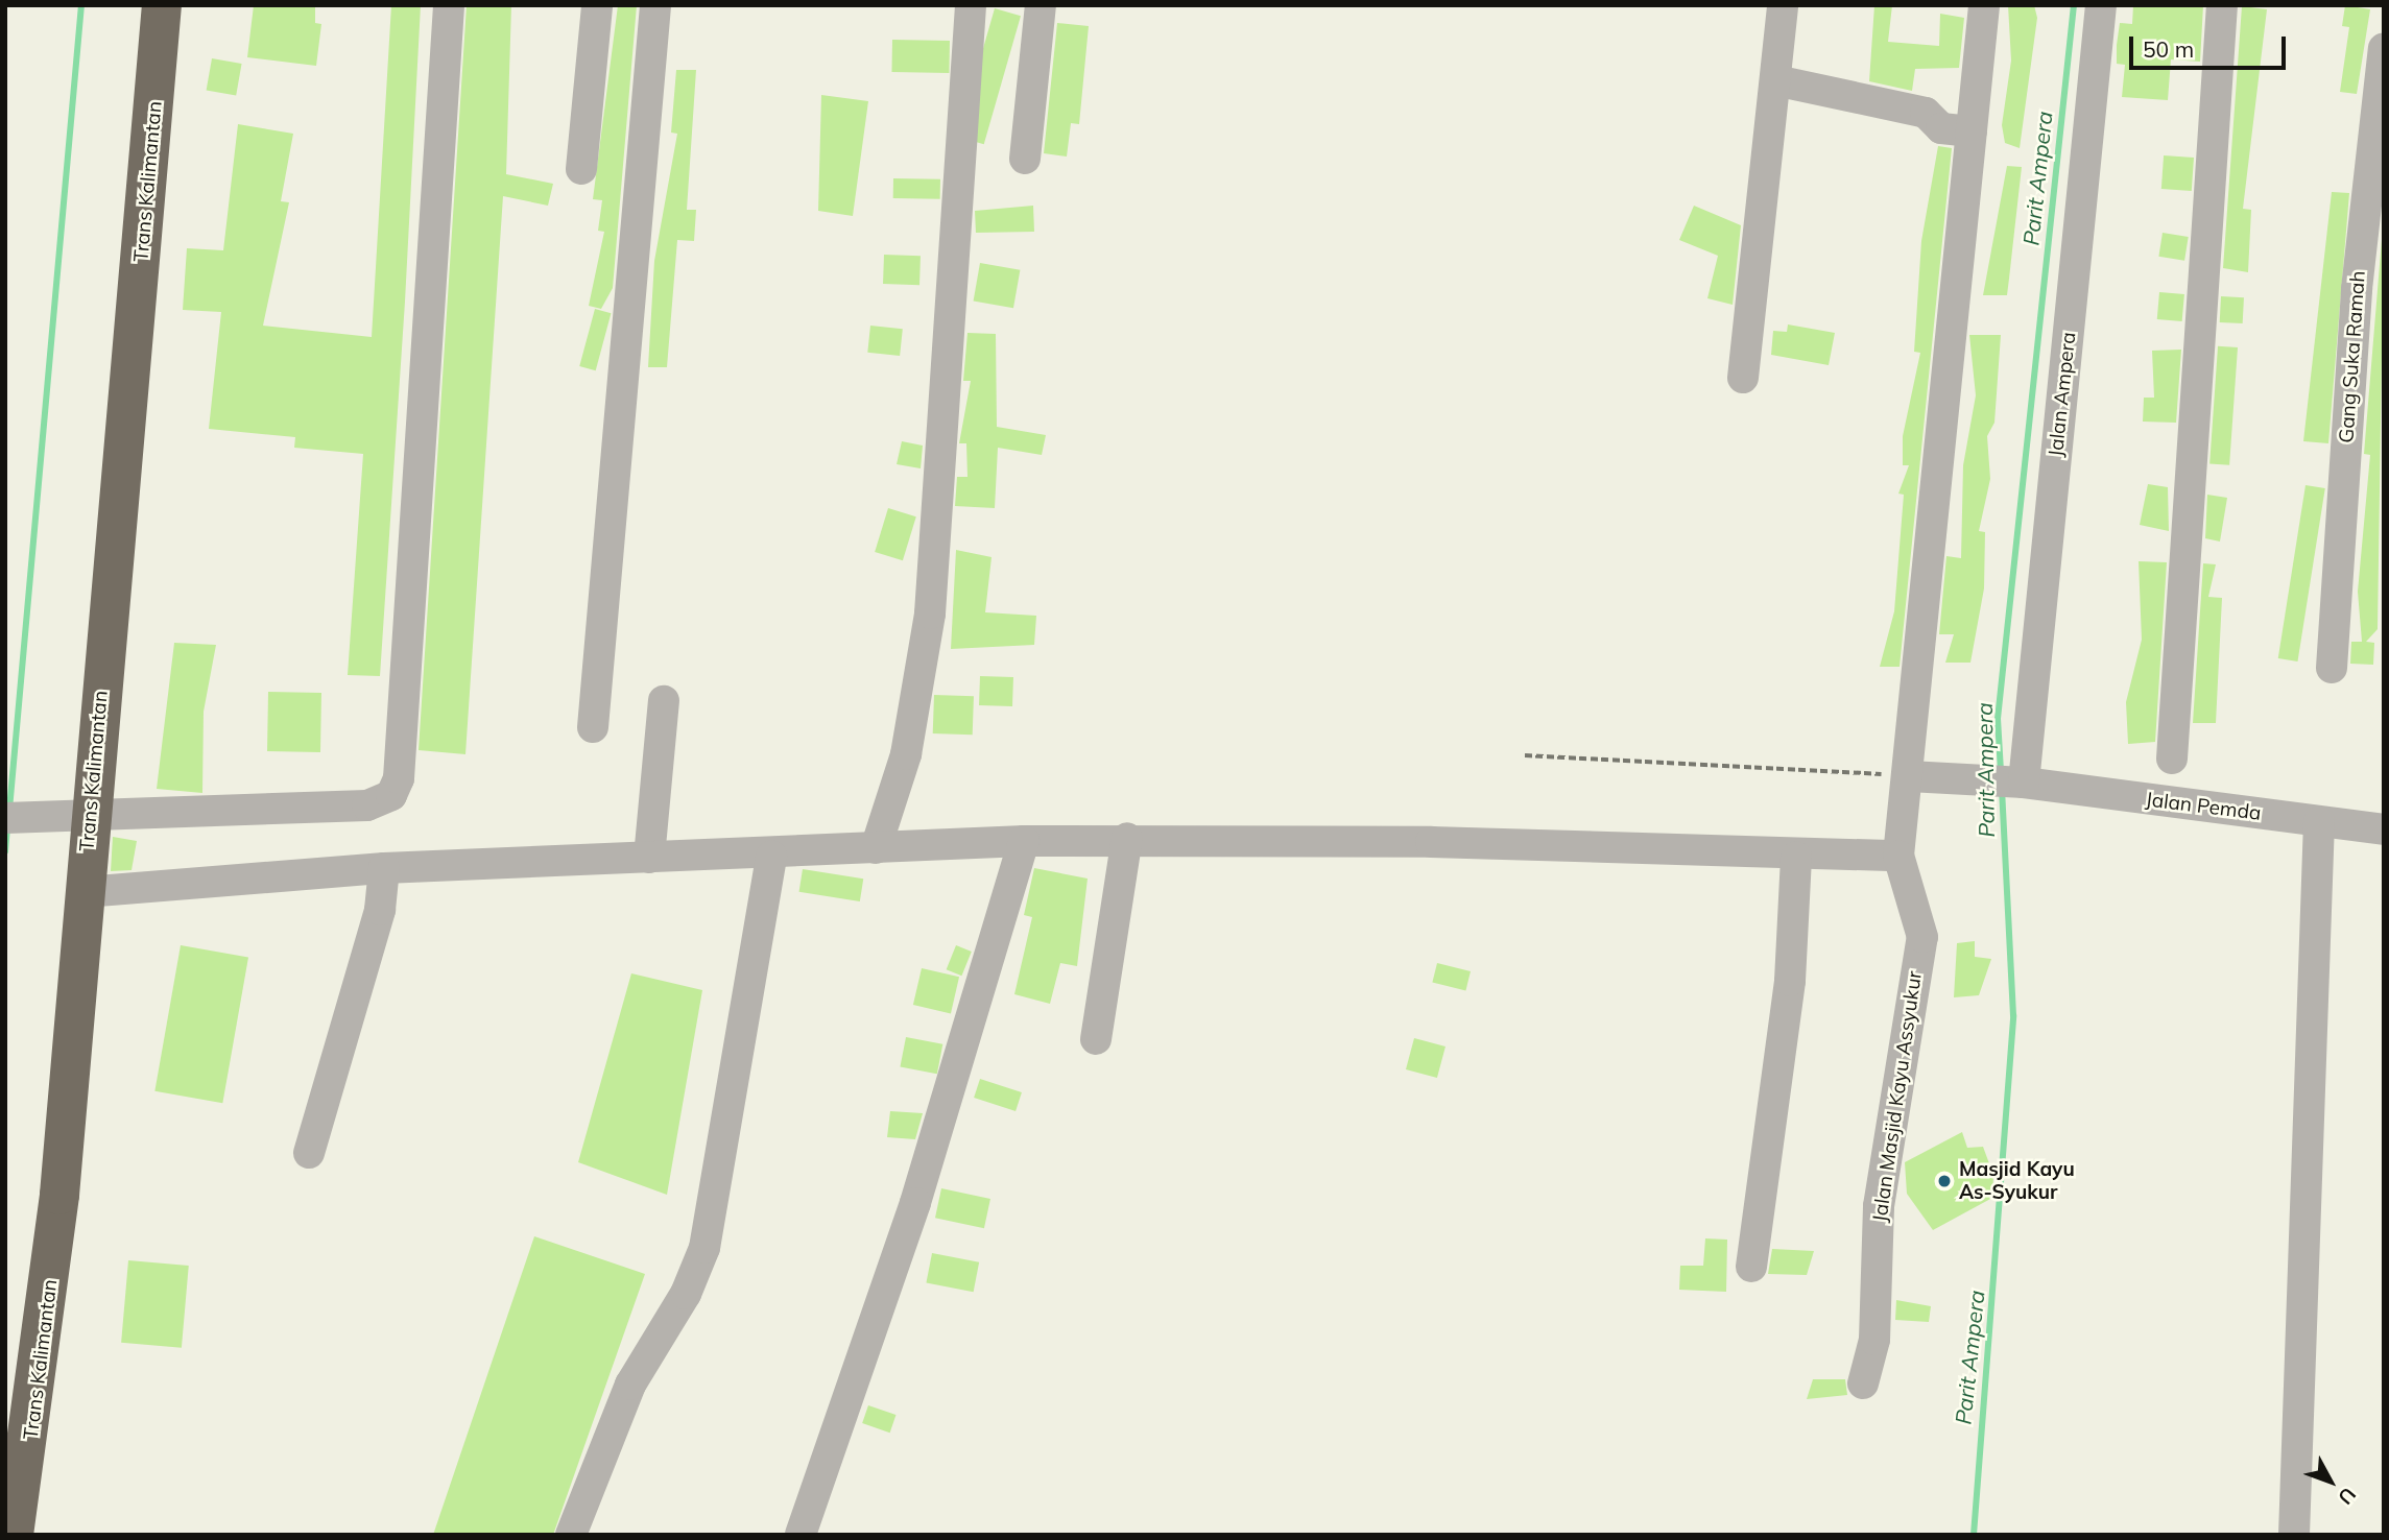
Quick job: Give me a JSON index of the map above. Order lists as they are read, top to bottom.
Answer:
{
  "streets": {
    "highway": ["Trans Kalimantan"],
    "street": [
      "Gang Suka Ramah",
      "Jalan Ampera",
      "Jalan Pemda",
      "Jalan Masjid Kayu Assyukur"
    ]
  },
  "crossings": [
    ["Jalan Ampera", "Jalan Pemda"]
  ],
  "water": ["Parit Ampera"],
  "places": ["Masjid Kayu As-Syukur"],
  "scale_bar": "50 m",
  "north": "bottom right"
}
